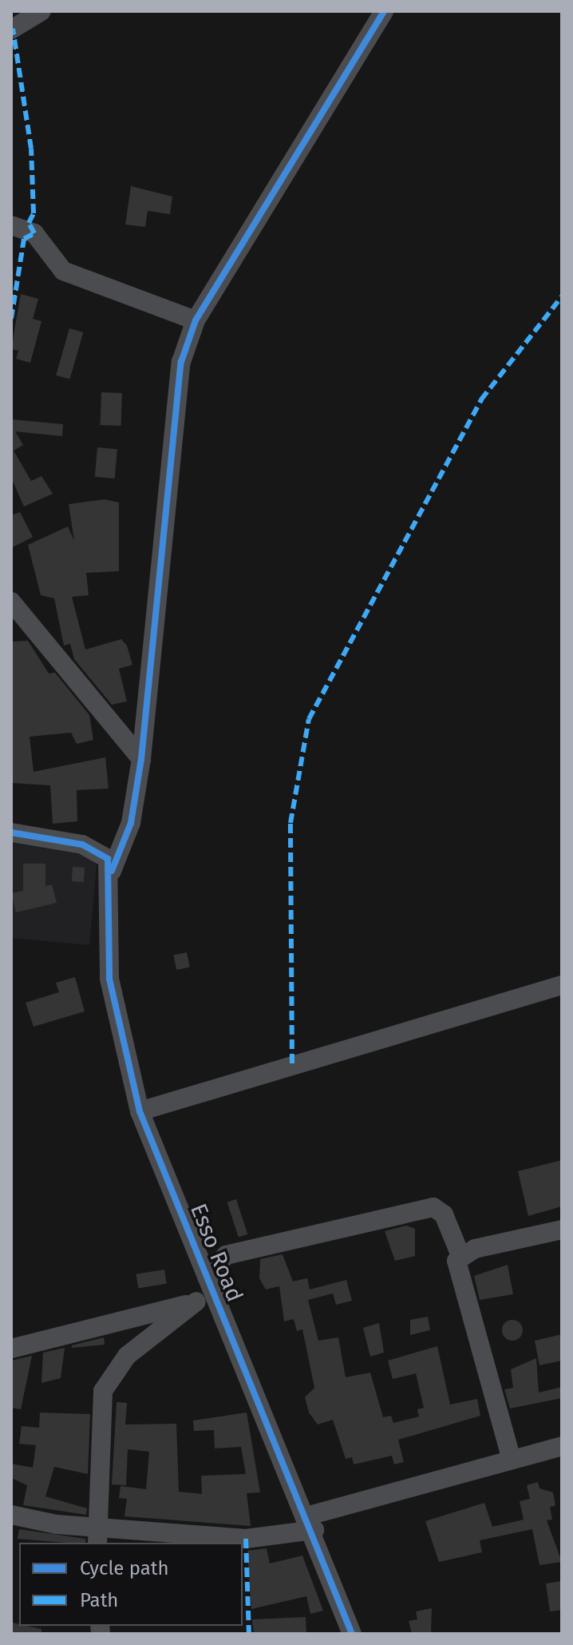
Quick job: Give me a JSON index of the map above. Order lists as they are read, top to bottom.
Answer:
{
  "streets": {
    "street": ["Esso Road"]
  },
  "legend": ["Cycle path", "Path"]
}
